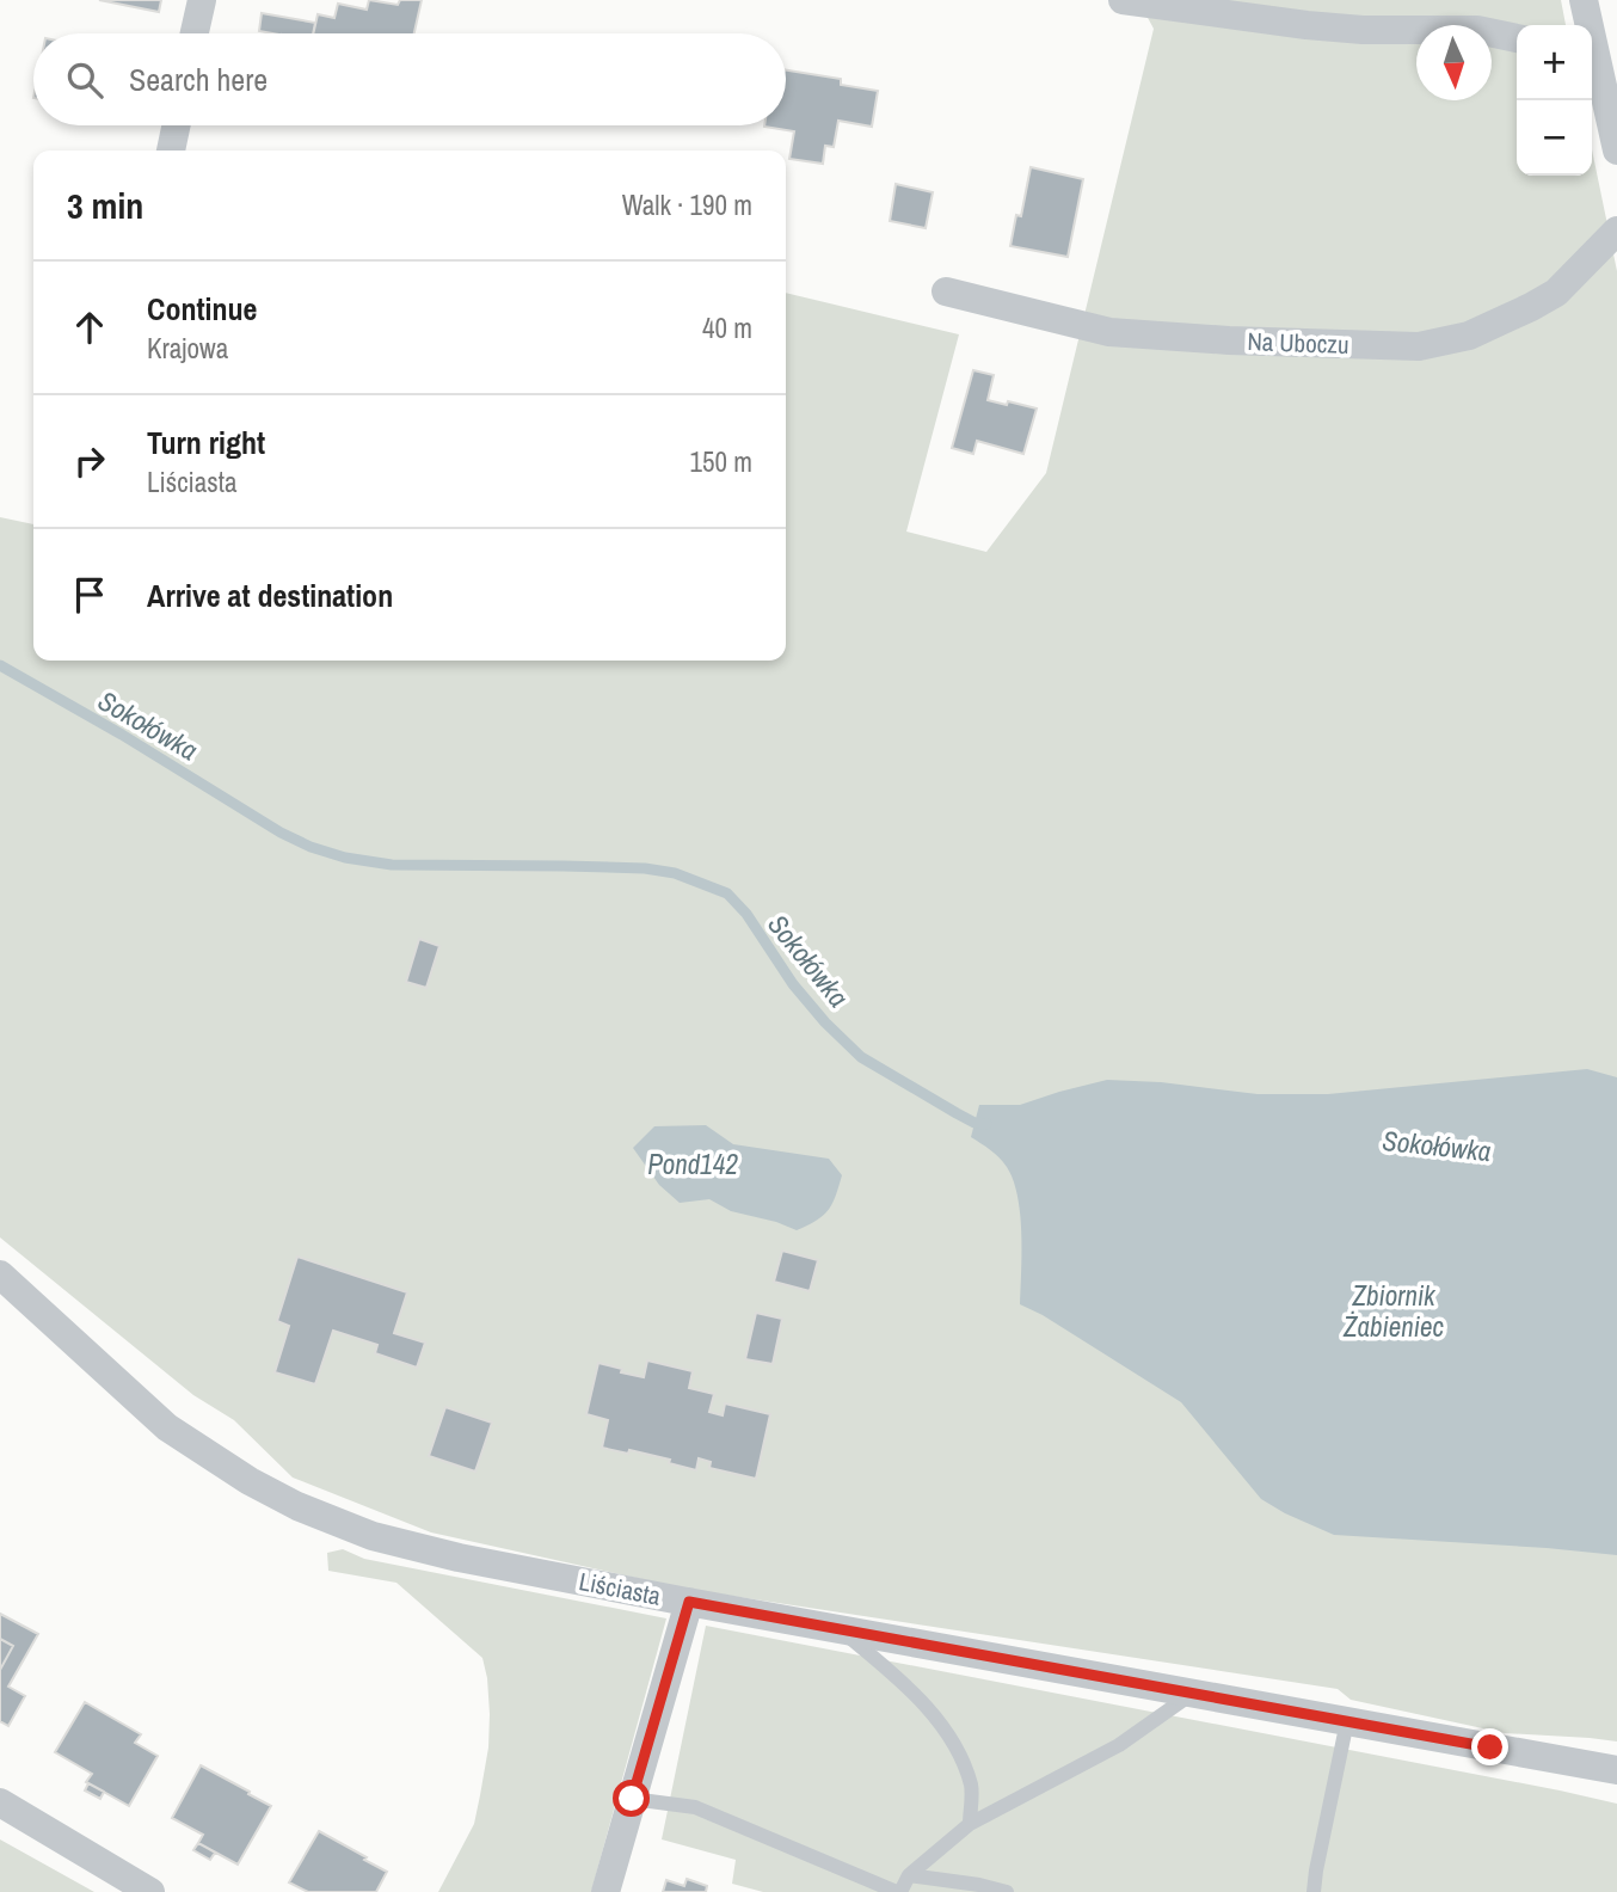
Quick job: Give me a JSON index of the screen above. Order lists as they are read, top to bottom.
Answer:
{
  "streets": {
    "street": ["Na Uboczu", "Liściasta"]
  },
  "water": ["Sokołówka", "Pond142", "Zbiornik Żabieniec"],
  "north": "bottom",
  "page": {
    "map_buttons": ["+", "−"],
    "search": "Search here",
    "heading": ["3 min", "Walk · 190 m"],
    "list": [
      ["Continue", "Krajowa", "40 m"],
      ["Turn right", "Liściasta", "150 m"],
      "Arrive at destination"
    ]
  }
}
